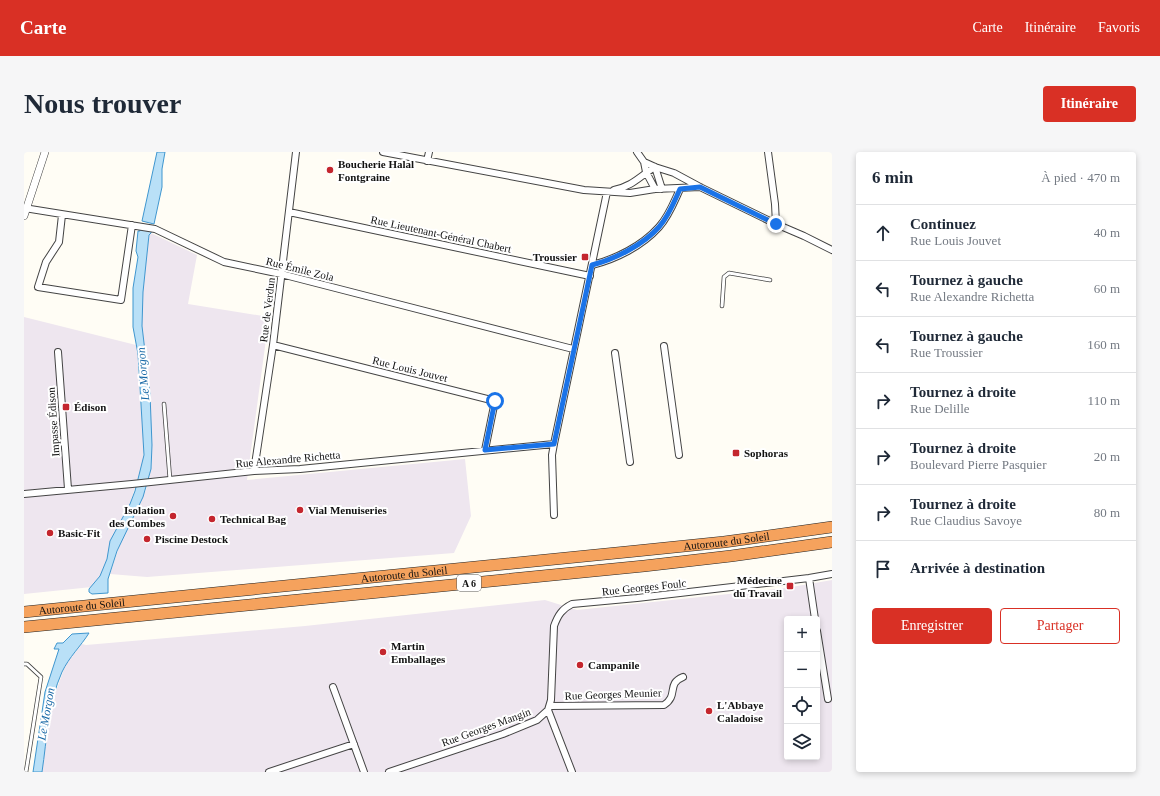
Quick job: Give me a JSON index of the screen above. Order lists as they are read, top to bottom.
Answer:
{
  "streets": {
    "highway": ["Autoroute du Soleil", "A 6"],
    "street": [
      "Rue Lieutenant-Général Chabert",
      "Rue Émile Zola",
      "Rue de Verdun",
      "Rue Louis Jouvet",
      "Impasse Édison",
      "Rue Alexandre Richetta",
      "Rue Georges Foulc",
      "Rue Georges Meunier",
      "Rue Georges Mangin"
    ]
  },
  "crossings": [
    ["Rue Lieutenant-Général Chabert", "Rue de Verdun"],
    ["Rue Émile Zola", "Rue de Verdun"],
    ["Rue de Verdun", "Rue Louis Jouvet"],
    ["Rue de Verdun", "Rue Alexandre Richetta"],
    ["Rue Louis Jouvet", "Rue Alexandre Richetta"],
    ["Impasse Édison", "Rue Alexandre Richetta"],
    ["Rue Georges Foulc", "Rue Georges Meunier"],
    ["Rue Georges Foulc", "Rue Georges Mangin"],
    ["Rue Georges Meunier", "Rue Georges Mangin"]
  ],
  "water": ["Le Morgon"],
  "places": {
    "other": [
      "Boucherie Halal Fontgraine",
      "Vial Menuiseries",
      "Isolation des Combes",
      "Technical Bag",
      "Basic-Fit",
      "Piscine Destock",
      "Martin Emballages",
      "Campanile",
      "L'Abbaye Caladoise"
    ],
    "transit": [
      "Troussier",
      "Édison",
      "Sophoras",
      "Médecine du Travail"
    ]
  },
  "page": {
    "header": "Carte",
    "nav": ["Carte", "Itinéraire", "Favoris"],
    "buttons": [
      "Itinéraire",
      ["Enregistrer", "Partager"]
    ],
    "title": "Nous trouver",
    "heading": ["6 min", "À pied · 470 m"],
    "list": [
      ["Continuez", "Rue Louis Jouvet", "40 m"],
      ["Tournez à gauche", "Rue Alexandre Richetta", "60 m"],
      ["Tournez à gauche", "Rue Troussier", "160 m"],
      ["Tournez à droite", "Rue Delille", "110 m"],
      ["Tournez à droite", "Boulevard Pierre Pasquier", "20 m"],
      ["Tournez à droite", "Rue Claudius Savoye", "80 m"],
      "Arrivée à destination"
    ],
    "map_buttons": ["+", "−"]
  }
}
